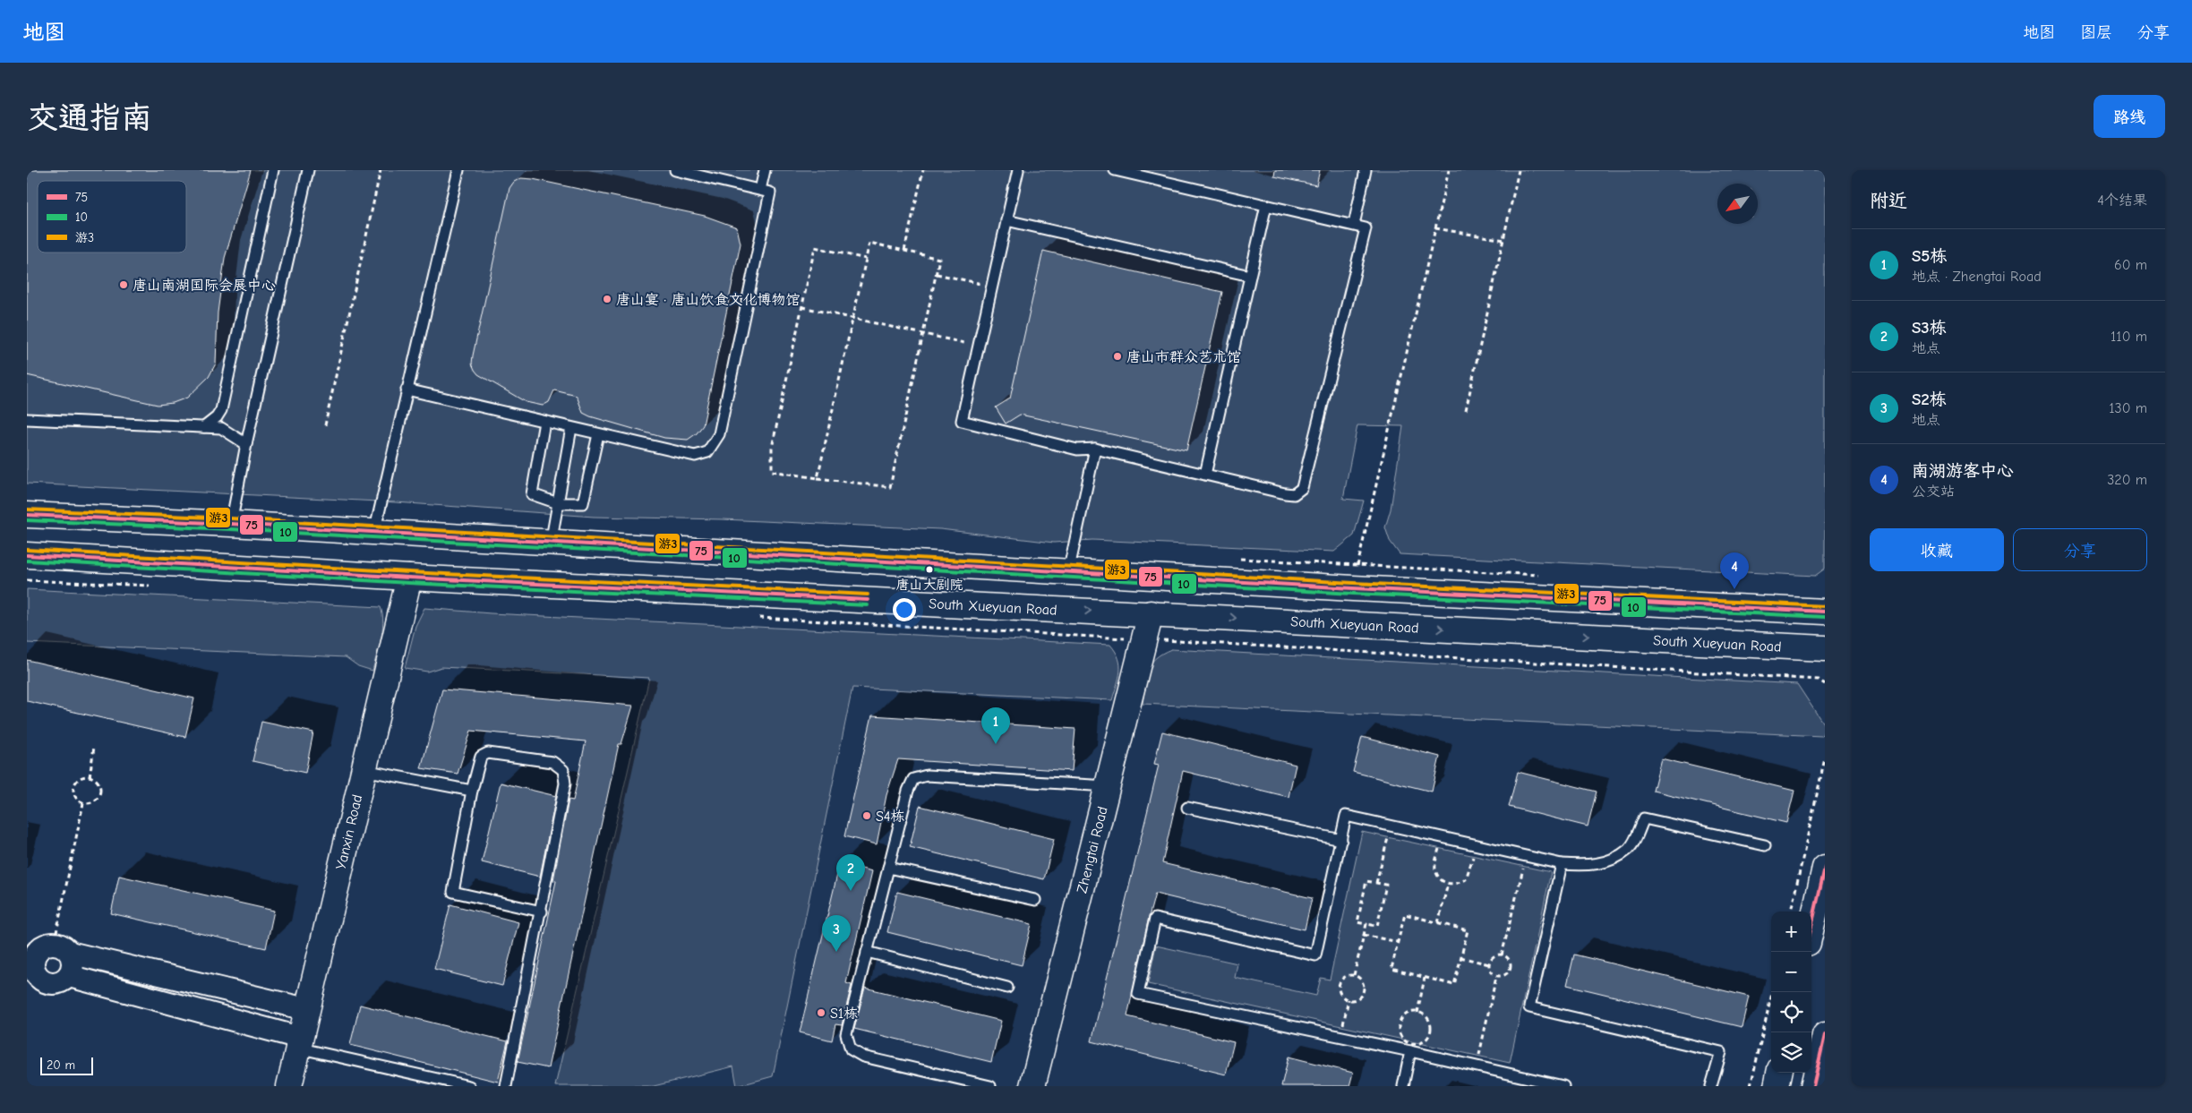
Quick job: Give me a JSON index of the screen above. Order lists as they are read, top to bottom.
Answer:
{
  "streets": {
    "main road": ["South Xueyuan Road", "Yanxin Road", "Zhengtai Road"]
  },
  "crossings": [
    ["South Xueyuan Road", "Yanxin Road"],
    ["South Xueyuan Road", "Zhengtai Road"]
  ],
  "places": [
    "唐山南湖国际会展中心",
    "唐山宴 · 唐山饮食文化博物馆",
    "唐山市群众艺术馆",
    "唐山大剧院",
    "S4栋",
    "S1栋"
  ],
  "lines": ["transit line 游3", "transit line 75", "transit line 10"],
  "legend": ["75", "10", "游3"],
  "scale_bar": "20 m",
  "north": "bottom left",
  "page": {
    "header": "地图",
    "nav": ["地图", "图层", "分享"],
    "buttons": [
      "路线",
      ["收藏", "分享"]
    ],
    "title": "交通指南",
    "heading": ["附近", "4个结果"],
    "list": [
      {
        "mark": "1",
        "name": "S5栋",
        "note": "地点 · Zhengtai Road",
        "value": "60 m"
      },
      {
        "mark": "2",
        "name": "S3栋",
        "note": "地点",
        "value": "110 m"
      },
      {
        "mark": "3",
        "name": "S2栋",
        "note": "地点",
        "value": "130 m"
      },
      {
        "mark": "4",
        "name": "南湖游客中心",
        "note": "公交站",
        "value": "320 m"
      }
    ],
    "pins": [
      "4",
      "1",
      "2",
      "3"
    ],
    "map_buttons": ["+", "−"],
    "scale": "20 m"
  }
}
